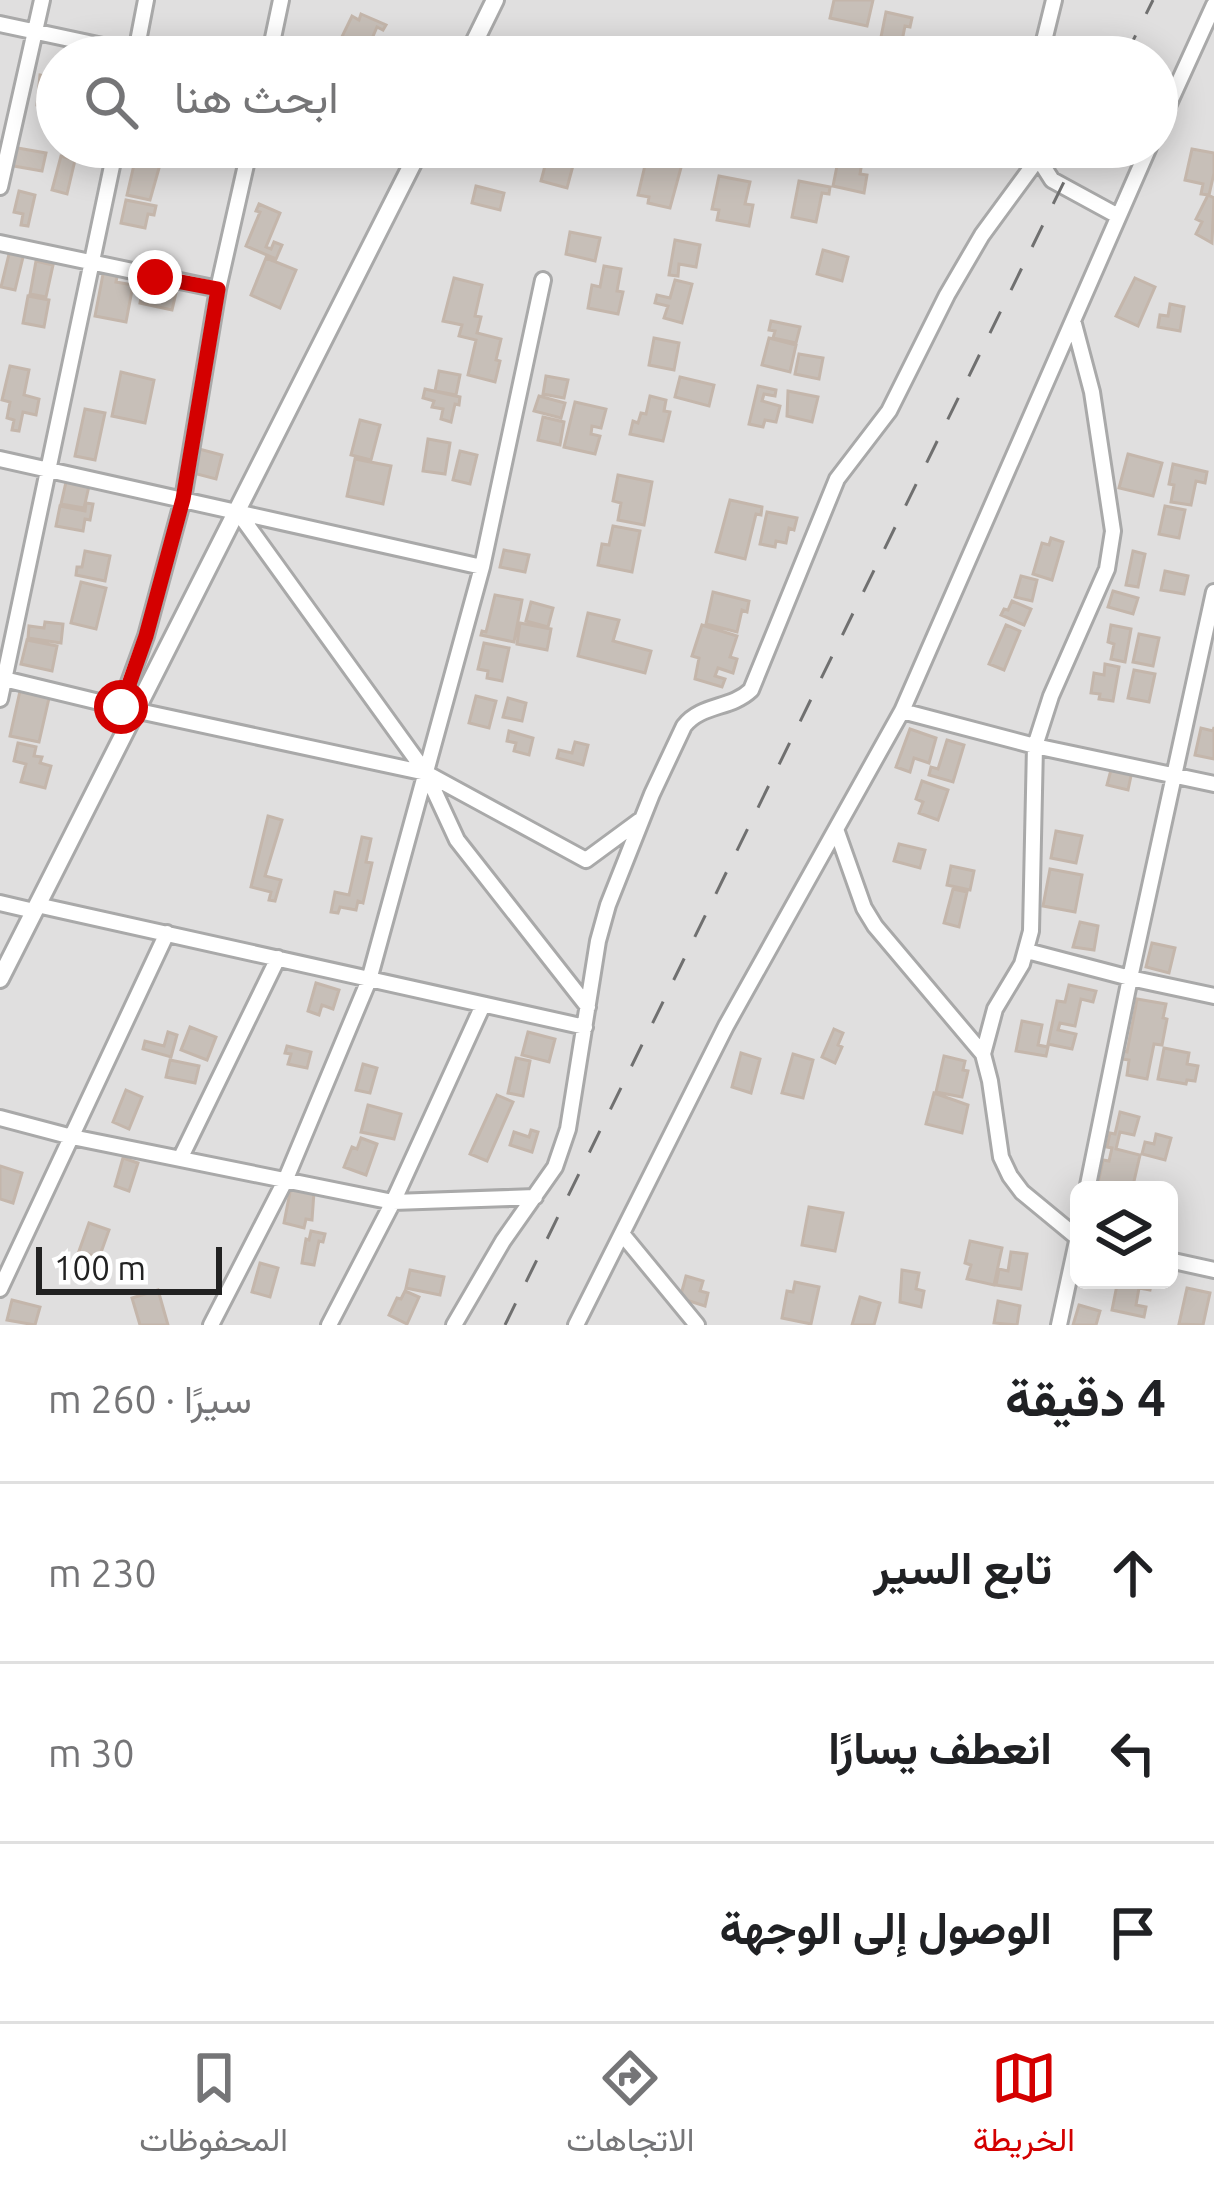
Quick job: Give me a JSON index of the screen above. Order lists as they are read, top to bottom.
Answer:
{
  "scale_bar": "100 m",
  "page": {
    "search": "ابحث هنا",
    "scale": "100 m",
    "heading": ["4 دقيقة", "سيرًا · 260 m"],
    "list": [
      ["تابع السير", "230 m"],
      ["انعطف يسارًا", "30 m"],
      "الوصول إلى الوجهة"
    ],
    "nav": ["الخريطة", "الاتجاهات", "المحفوظات"]
  }
}
